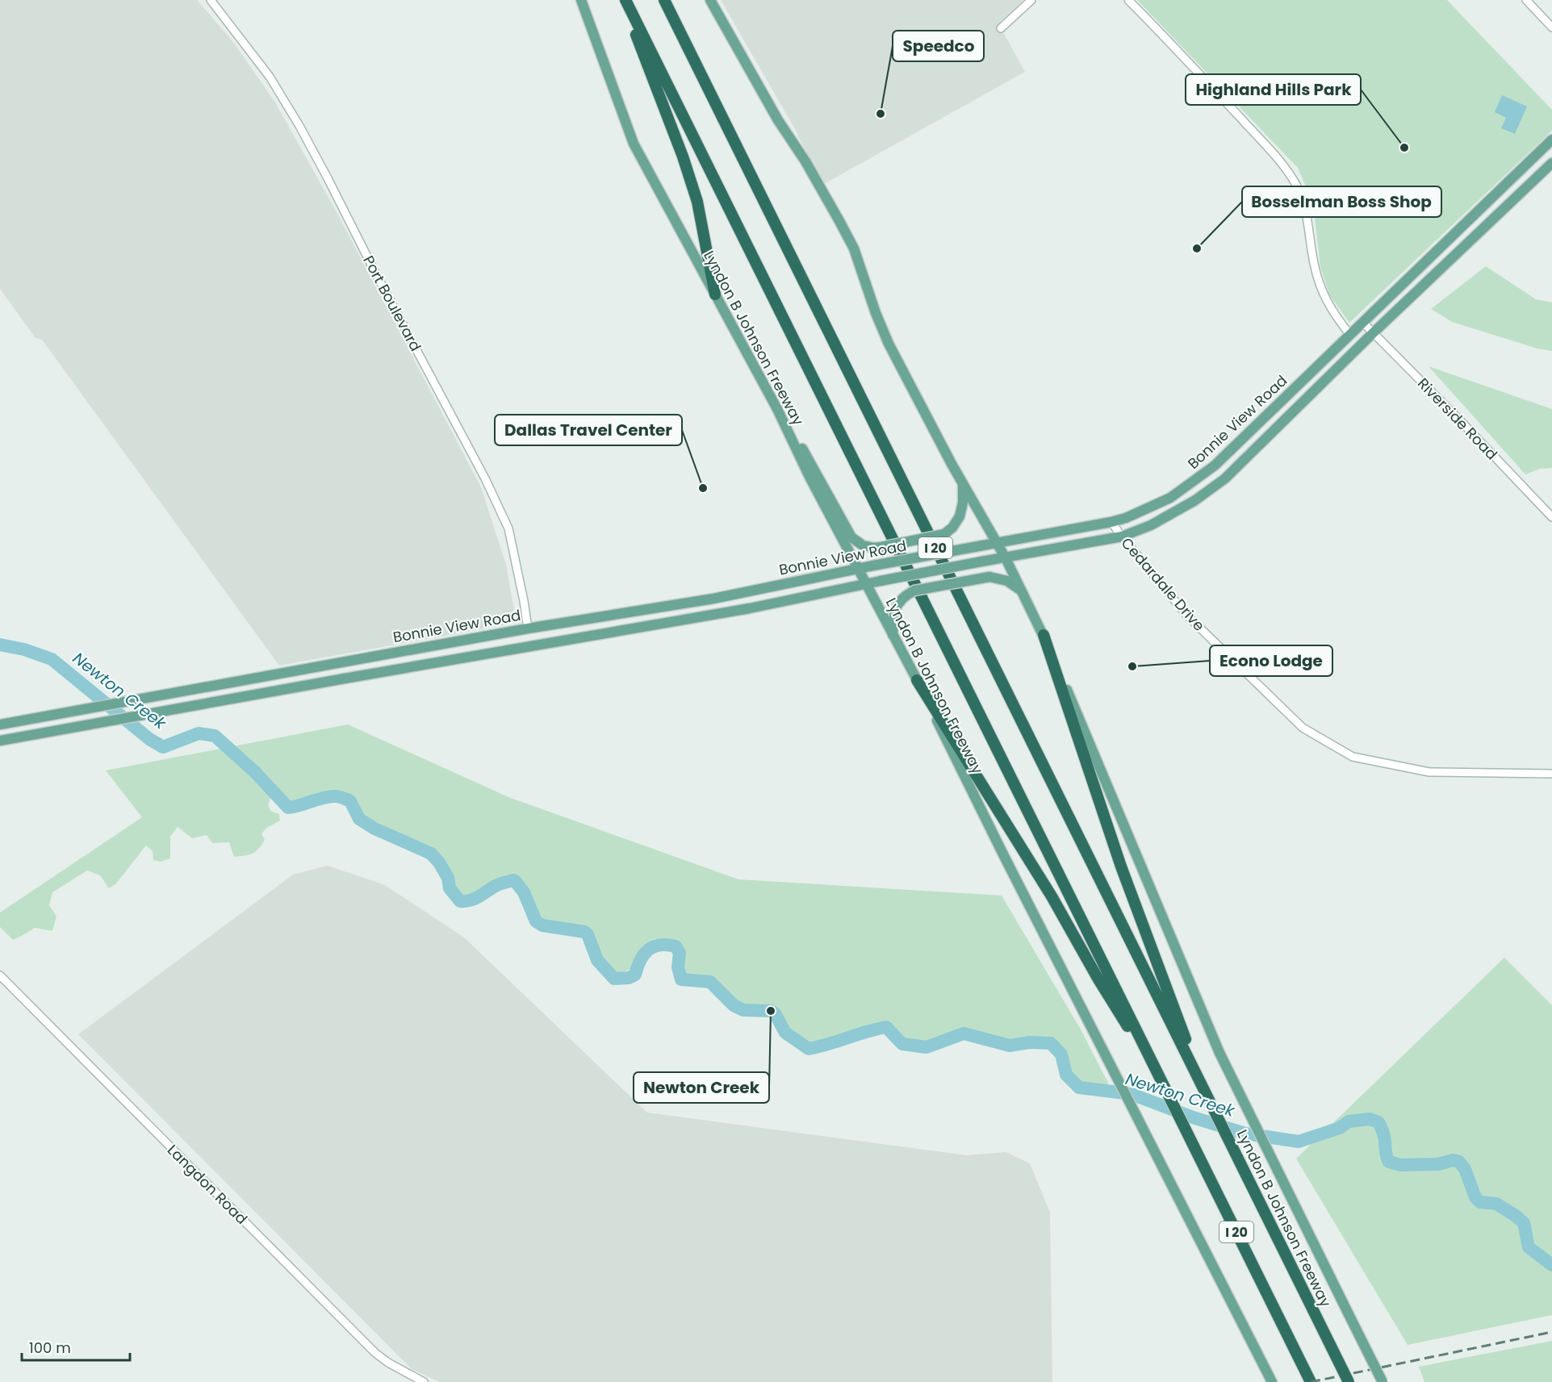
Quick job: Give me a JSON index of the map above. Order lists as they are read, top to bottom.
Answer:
{
  "streets": {
    "highway": ["Lyndon B Johnson Freeway", "I 20"],
    "main road": ["Bonnie View Road"],
    "street": [
      "Port Boulevard",
      "Riverside Road",
      "Cedardale Drive",
      "Langdon Road"
    ]
  },
  "crossings": [
    ["Port Boulevard", "Bonnie View Road"],
    ["Lyndon B Johnson Freeway", "Bonnie View Road"],
    ["Riverside Road", "Bonnie View Road"],
    ["Bonnie View Road", "Cedardale Drive"]
  ],
  "water": ["Newton Creek"],
  "places": [
    "Speedco",
    "Highland Hills Park",
    "Bosselman Boss Shop",
    "Dallas Travel Center",
    "Econo Lodge",
    "Newton Creek"
  ],
  "scale_bar": "100 m"
}
